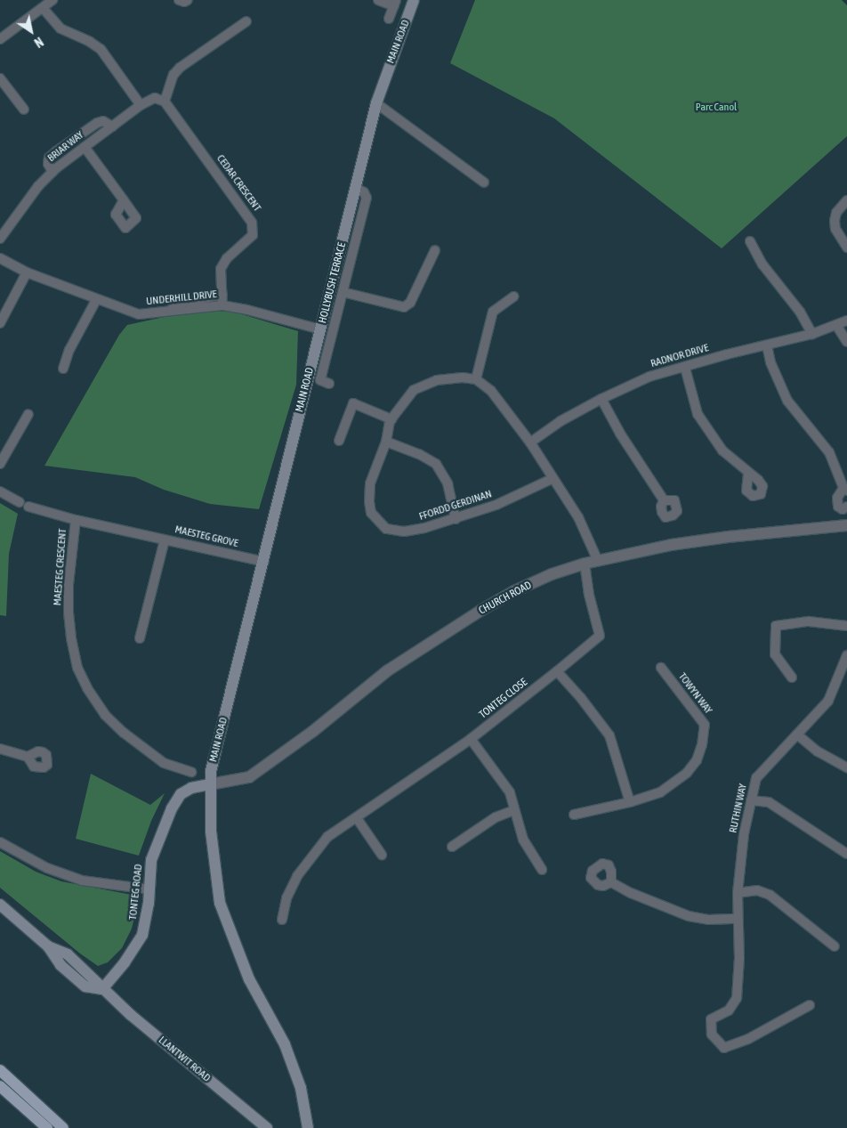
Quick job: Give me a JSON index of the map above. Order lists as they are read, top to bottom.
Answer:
{
  "streets": {
    "main road": ["MAIN ROAD", "TONTEG ROAD", "LLANTWIT ROAD"],
    "street": [
      "BRIAR WAY",
      "CEDAR CRESCENT",
      "HOLLYBUSH TERRACE",
      "UNDERHILL DRIVE",
      "RADNOR DRIVE",
      "FFORDD GERDINAN",
      "MAESTEG GROVE",
      "MAESTEG CRESCENT",
      "CHURCH ROAD",
      "TOWYN WAY",
      "TONTEG CLOSE",
      "RUTHIN WAY"
    ]
  },
  "crossings": [
    ["MAIN ROAD", "HOLLYBUSH TERRACE"],
    ["MAIN ROAD", "UNDERHILL DRIVE"],
    ["MAIN ROAD", "MAESTEG GROVE"],
    ["MAIN ROAD", "CHURCH ROAD"],
    ["MAIN ROAD", "TONTEG ROAD"],
    ["BRIAR WAY", "CEDAR CRESCENT"],
    ["CEDAR CRESCENT", "UNDERHILL DRIVE"],
    ["CHURCH ROAD", "TONTEG CLOSE"],
    ["CHURCH ROAD", "TONTEG ROAD"],
    ["TONTEG ROAD", "LLANTWIT ROAD"]
  ],
  "parks": ["Parc Canol"],
  "north": "bottom right"
}
